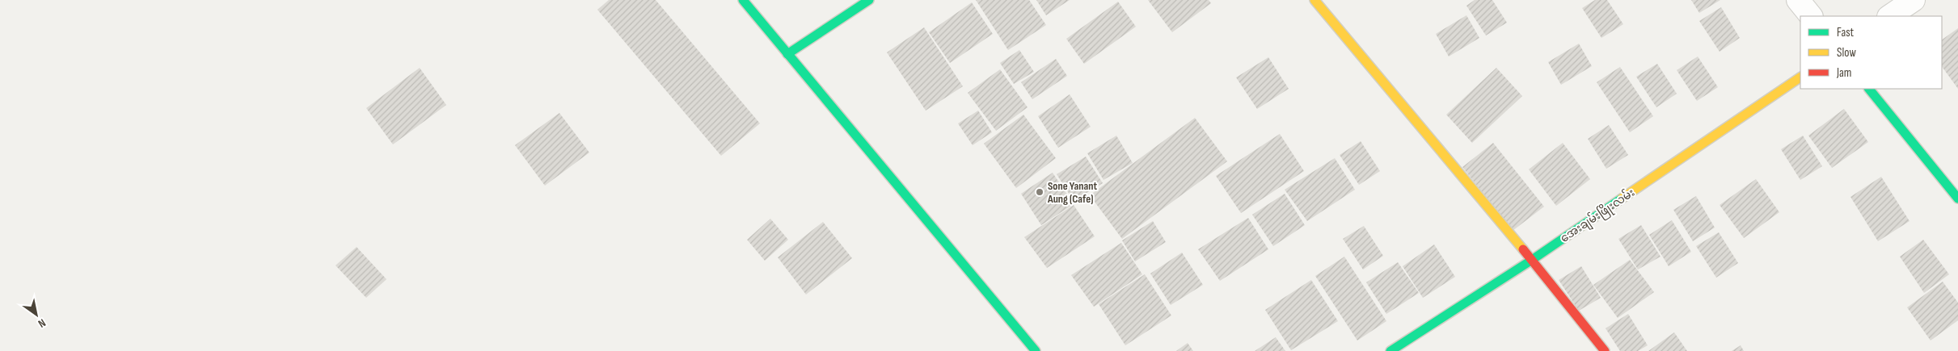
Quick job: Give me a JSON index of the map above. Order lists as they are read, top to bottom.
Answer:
{
  "streets": {
    "main road": ["အေးချမ်းဖြိုးလမ်း"]
  },
  "places": ["Sone Yanant Aung (Cafe)"],
  "legend": ["Fast", "Slow", "Jam"],
  "north": "bottom right"
}
